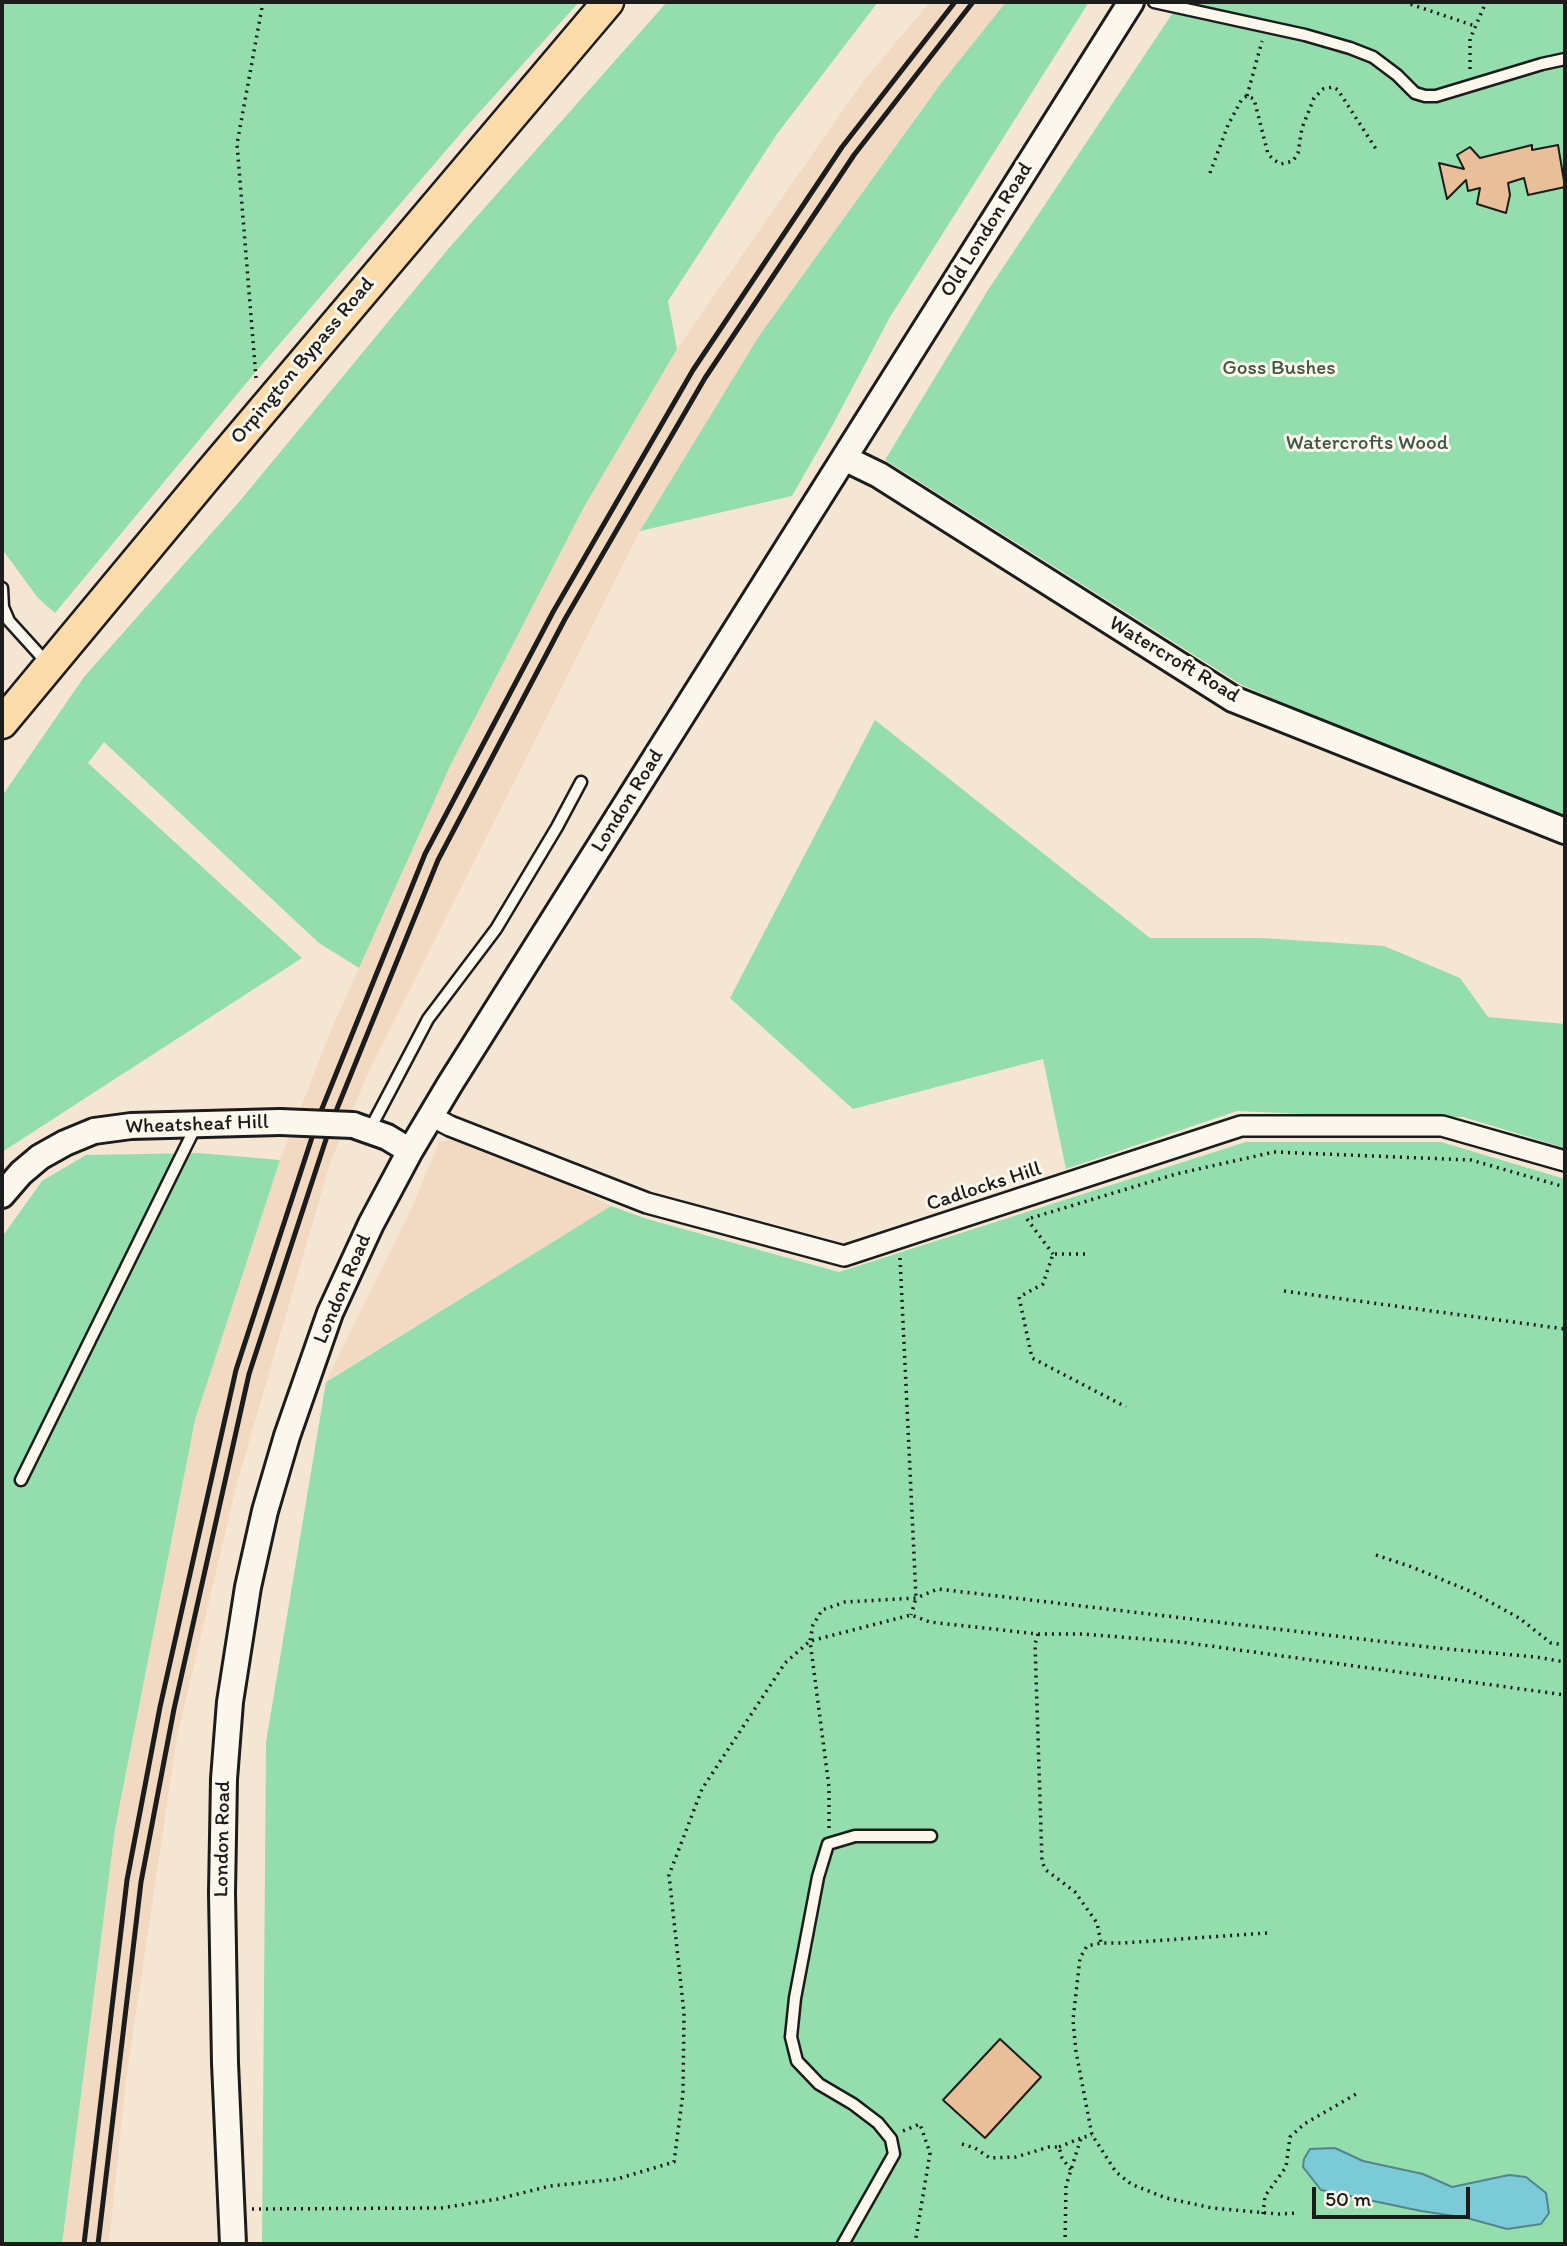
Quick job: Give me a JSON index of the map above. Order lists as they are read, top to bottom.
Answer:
{
  "streets": {
    "main road": ["Orpington Bypass Road"],
    "street": [
      "Old London Road",
      "Watercroft Road",
      "London Road",
      "Wheatsheaf Hill",
      "Cadlocks Hill"
    ]
  },
  "crossings": [
    ["Old London Road", "Watercroft Road"],
    ["Old London Road", "London Road"],
    ["Watercroft Road", "London Road"],
    ["London Road", "Wheatsheaf Hill"],
    ["London Road", "Cadlocks Hill"]
  ],
  "parks": ["Goss Bushes", "Watercrofts Wood"],
  "scale_bar": "50 m"
}
